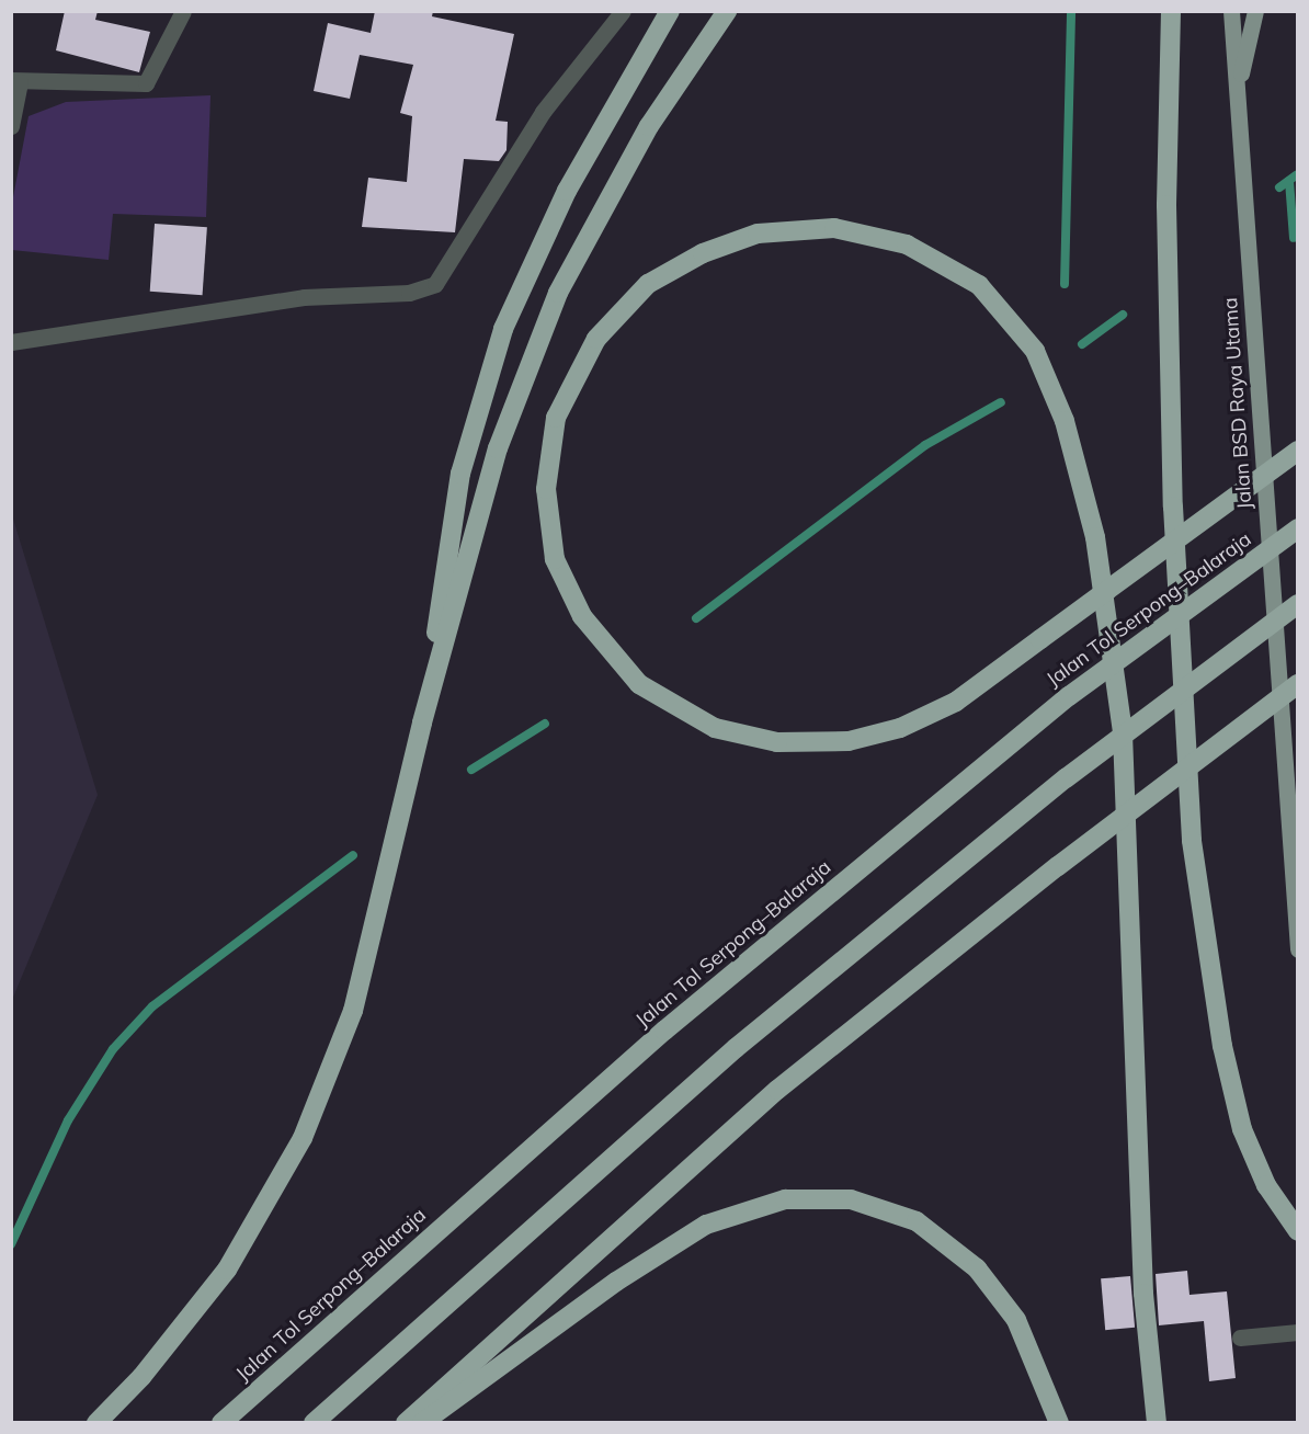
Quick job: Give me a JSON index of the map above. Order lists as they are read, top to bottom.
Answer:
{
  "streets": {
    "highway": ["Jalan Tol Serpong–Balaraja"],
    "main road": ["Jalan BSD Raya Utama"]
  }
}
